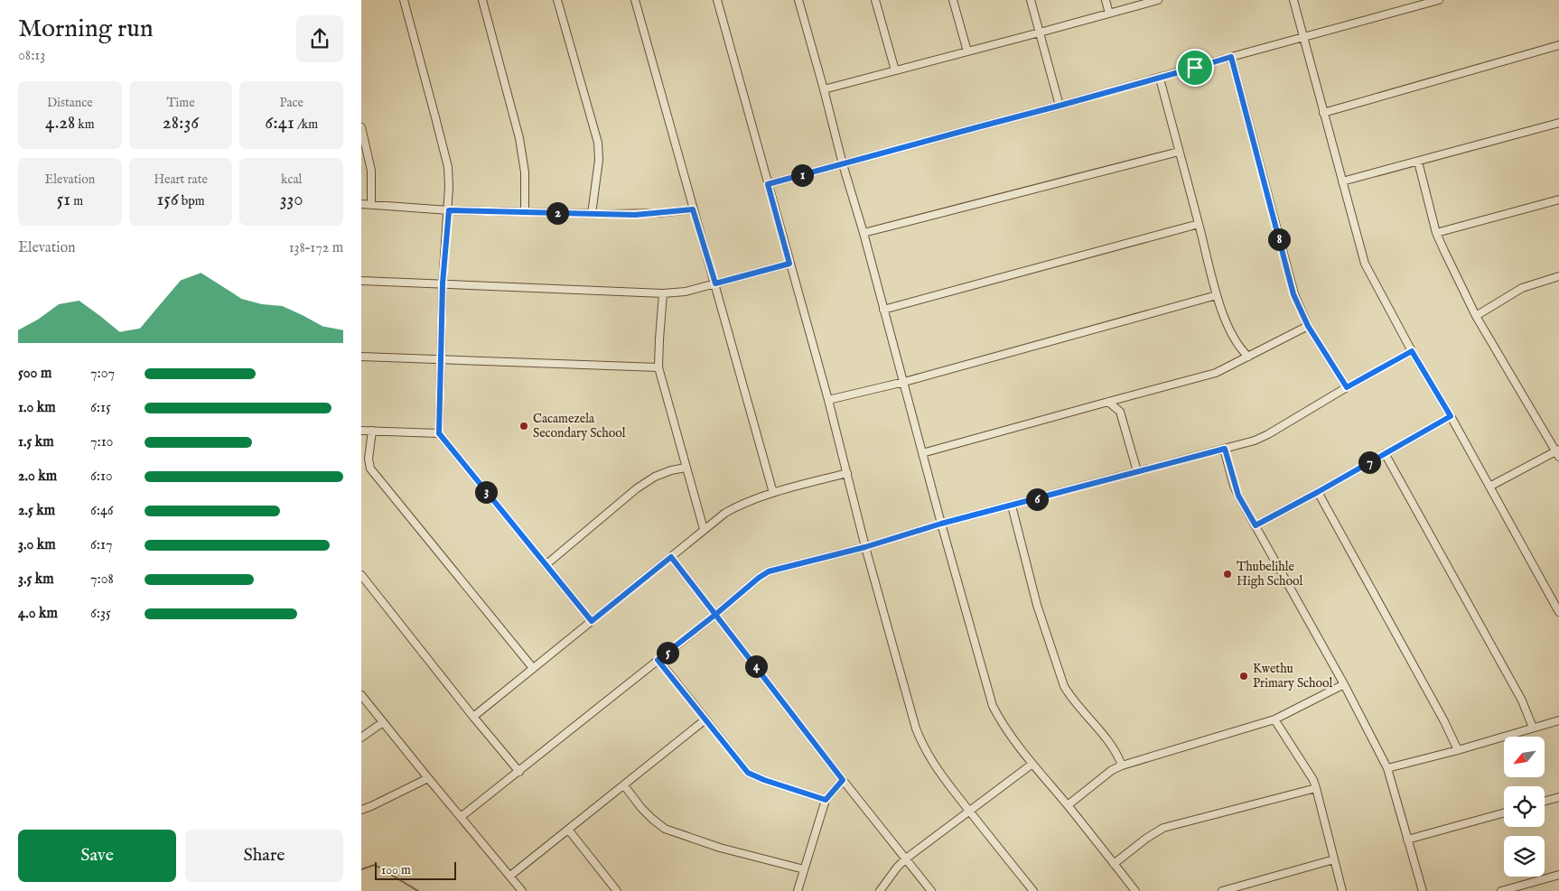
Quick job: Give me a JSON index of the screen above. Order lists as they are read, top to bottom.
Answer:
{
  "places": ["Cacamezela Secondary School", "Thubelihle High School", "Kwethu Primary School"],
  "scale_bar": "100 m",
  "north": "bottom left",
  "page": {
    "heading": ["Morning run", "08:13"],
    "stats": [
      ["Distance", "4.28 km"],
      ["Time", "28:36"],
      ["Pace", "6:41 /km"],
      ["Elevation", "51 m"],
      ["Heart rate", "156 bpm"],
      ["kcal", "330"]
    ],
    "pins": [
      "1",
      "2",
      "8",
      "7",
      "3",
      "6",
      "5",
      "4"
    ],
    "chart": ["Elevation", "138–172 m"],
    "list": [
      {
        "name": "500 m",
        "note": "7:07"
      },
      {
        "name": "1.0 km",
        "note": "6:15"
      },
      {
        "name": "1.5 km",
        "note": "7:10"
      },
      {
        "name": "2.0 km",
        "note": "6:10"
      },
      {
        "name": "2.5 km",
        "note": "6:46"
      },
      {
        "name": "3.0 km",
        "note": "6:17"
      },
      {
        "name": "3.5 km",
        "note": "7:08"
      },
      {
        "name": "4.0 km",
        "note": "6:35"
      }
    ],
    "buttons": ["Save", "Share"],
    "scale": "100 m"
  }
}
